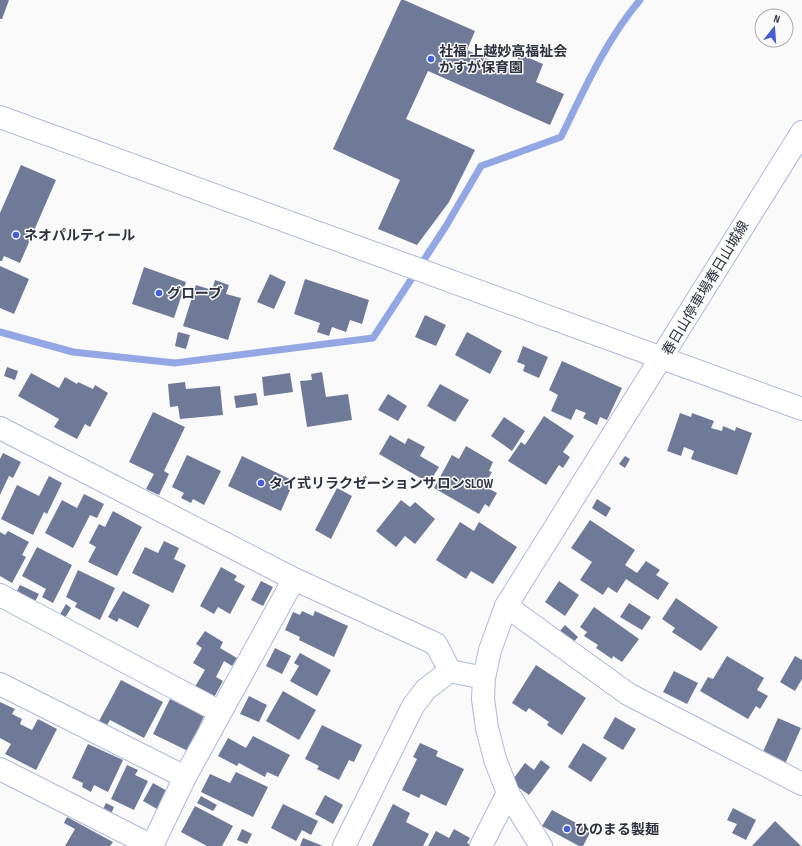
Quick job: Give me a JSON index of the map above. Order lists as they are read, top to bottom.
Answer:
{
  "streets": {
    "street": ["春日山停車場春日山城線"]
  },
  "places": [
    "社福 上越妙高福祉会 かすが保育園",
    "ネオパルティール",
    "グローブ",
    "タイ式リラクゼーションサロンSLOW",
    "ひのまる製麺"
  ],
  "north": "top"
}
